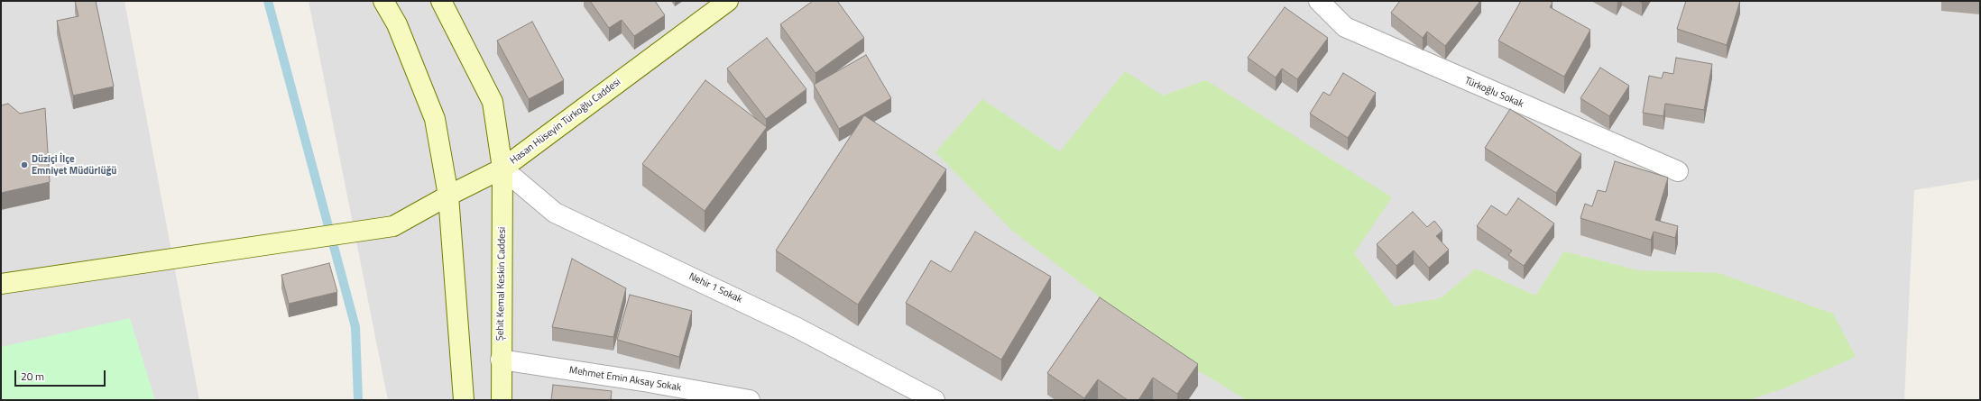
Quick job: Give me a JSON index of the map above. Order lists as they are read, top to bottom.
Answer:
{
  "streets": {
    "street": [
      "Türkoğlu Sokak",
      "Hasan Hüseyin Türkoğlu Caddesi",
      "Şehit Kemal Keskin Caddesi",
      "Nehir 1 Sokak",
      "Mehmet Emin Aksay Sokak"
    ]
  },
  "crossings": [
    ["Hasan Hüseyin Türkoğlu Caddesi", "Şehit Kemal Keskin Caddesi"],
    ["Hasan Hüseyin Türkoğlu Caddesi", "Nehir 1 Sokak"],
    ["Şehit Kemal Keskin Caddesi", "Nehir 1 Sokak"],
    ["Şehit Kemal Keskin Caddesi", "Mehmet Emin Aksay Sokak"]
  ],
  "places": ["Düziçi İlçe Emniyet Müdürlüğü"],
  "scale_bar": "20 m"
}
